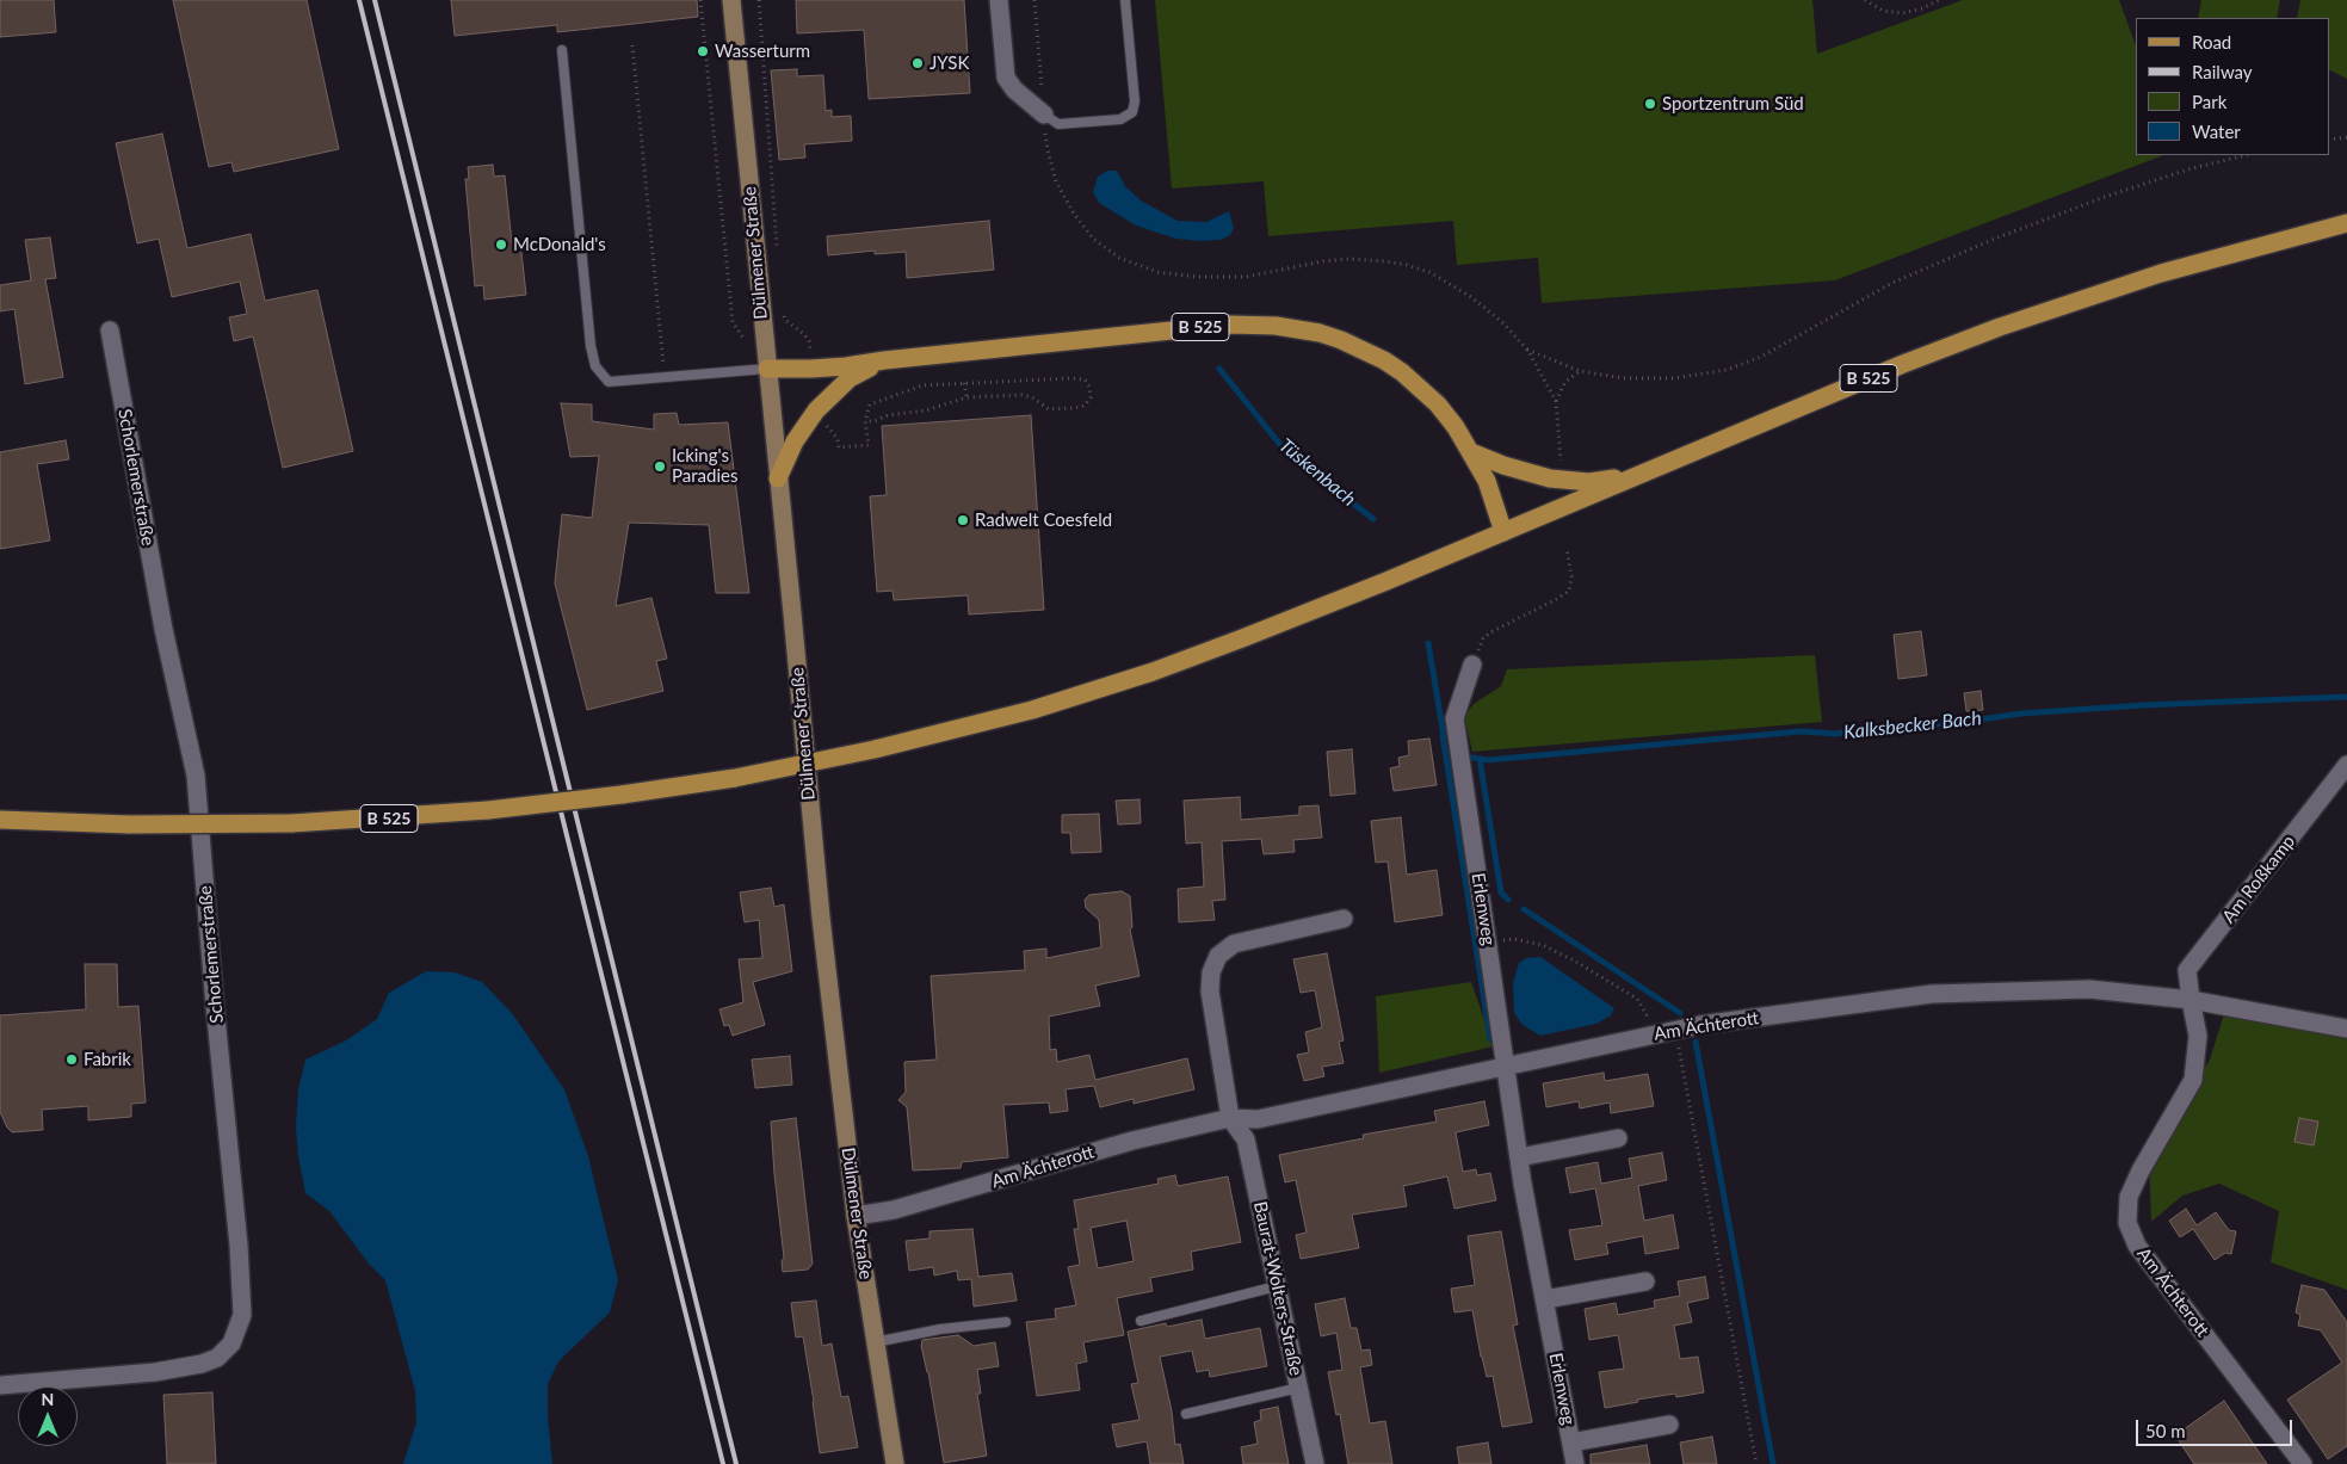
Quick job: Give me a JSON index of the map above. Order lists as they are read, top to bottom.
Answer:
{
  "streets": {
    "main road": ["B 525"],
    "street": [
      "Dülmener Straße",
      "Schorlemerstraße",
      "Am Roßkamp",
      "Erlenweg",
      "Am Ächterott",
      "Baurat-Wolters-Straße"
    ]
  },
  "crossings": [
    ["Dülmener Straße", "B 525"],
    ["Dülmener Straße", "Am Ächterott"],
    ["Am Roßkamp", "Am Ächterott"],
    ["Erlenweg", "Am Ächterott"],
    ["Am Ächterott", "Baurat-Wolters-Straße"]
  ],
  "water": ["Tüskenbach", "Kalksbecker Bach"],
  "places": [
    "Wasserturm",
    "JYSK",
    "Sportzentrum Süd",
    "McDonald's",
    "Icking's Paradies",
    "Radwelt Coesfeld",
    "Fabrik"
  ],
  "legend": [
    "Road",
    "Railway",
    "Park",
    "Water"
  ],
  "scale_bar": "50 m",
  "north": "top"
}
